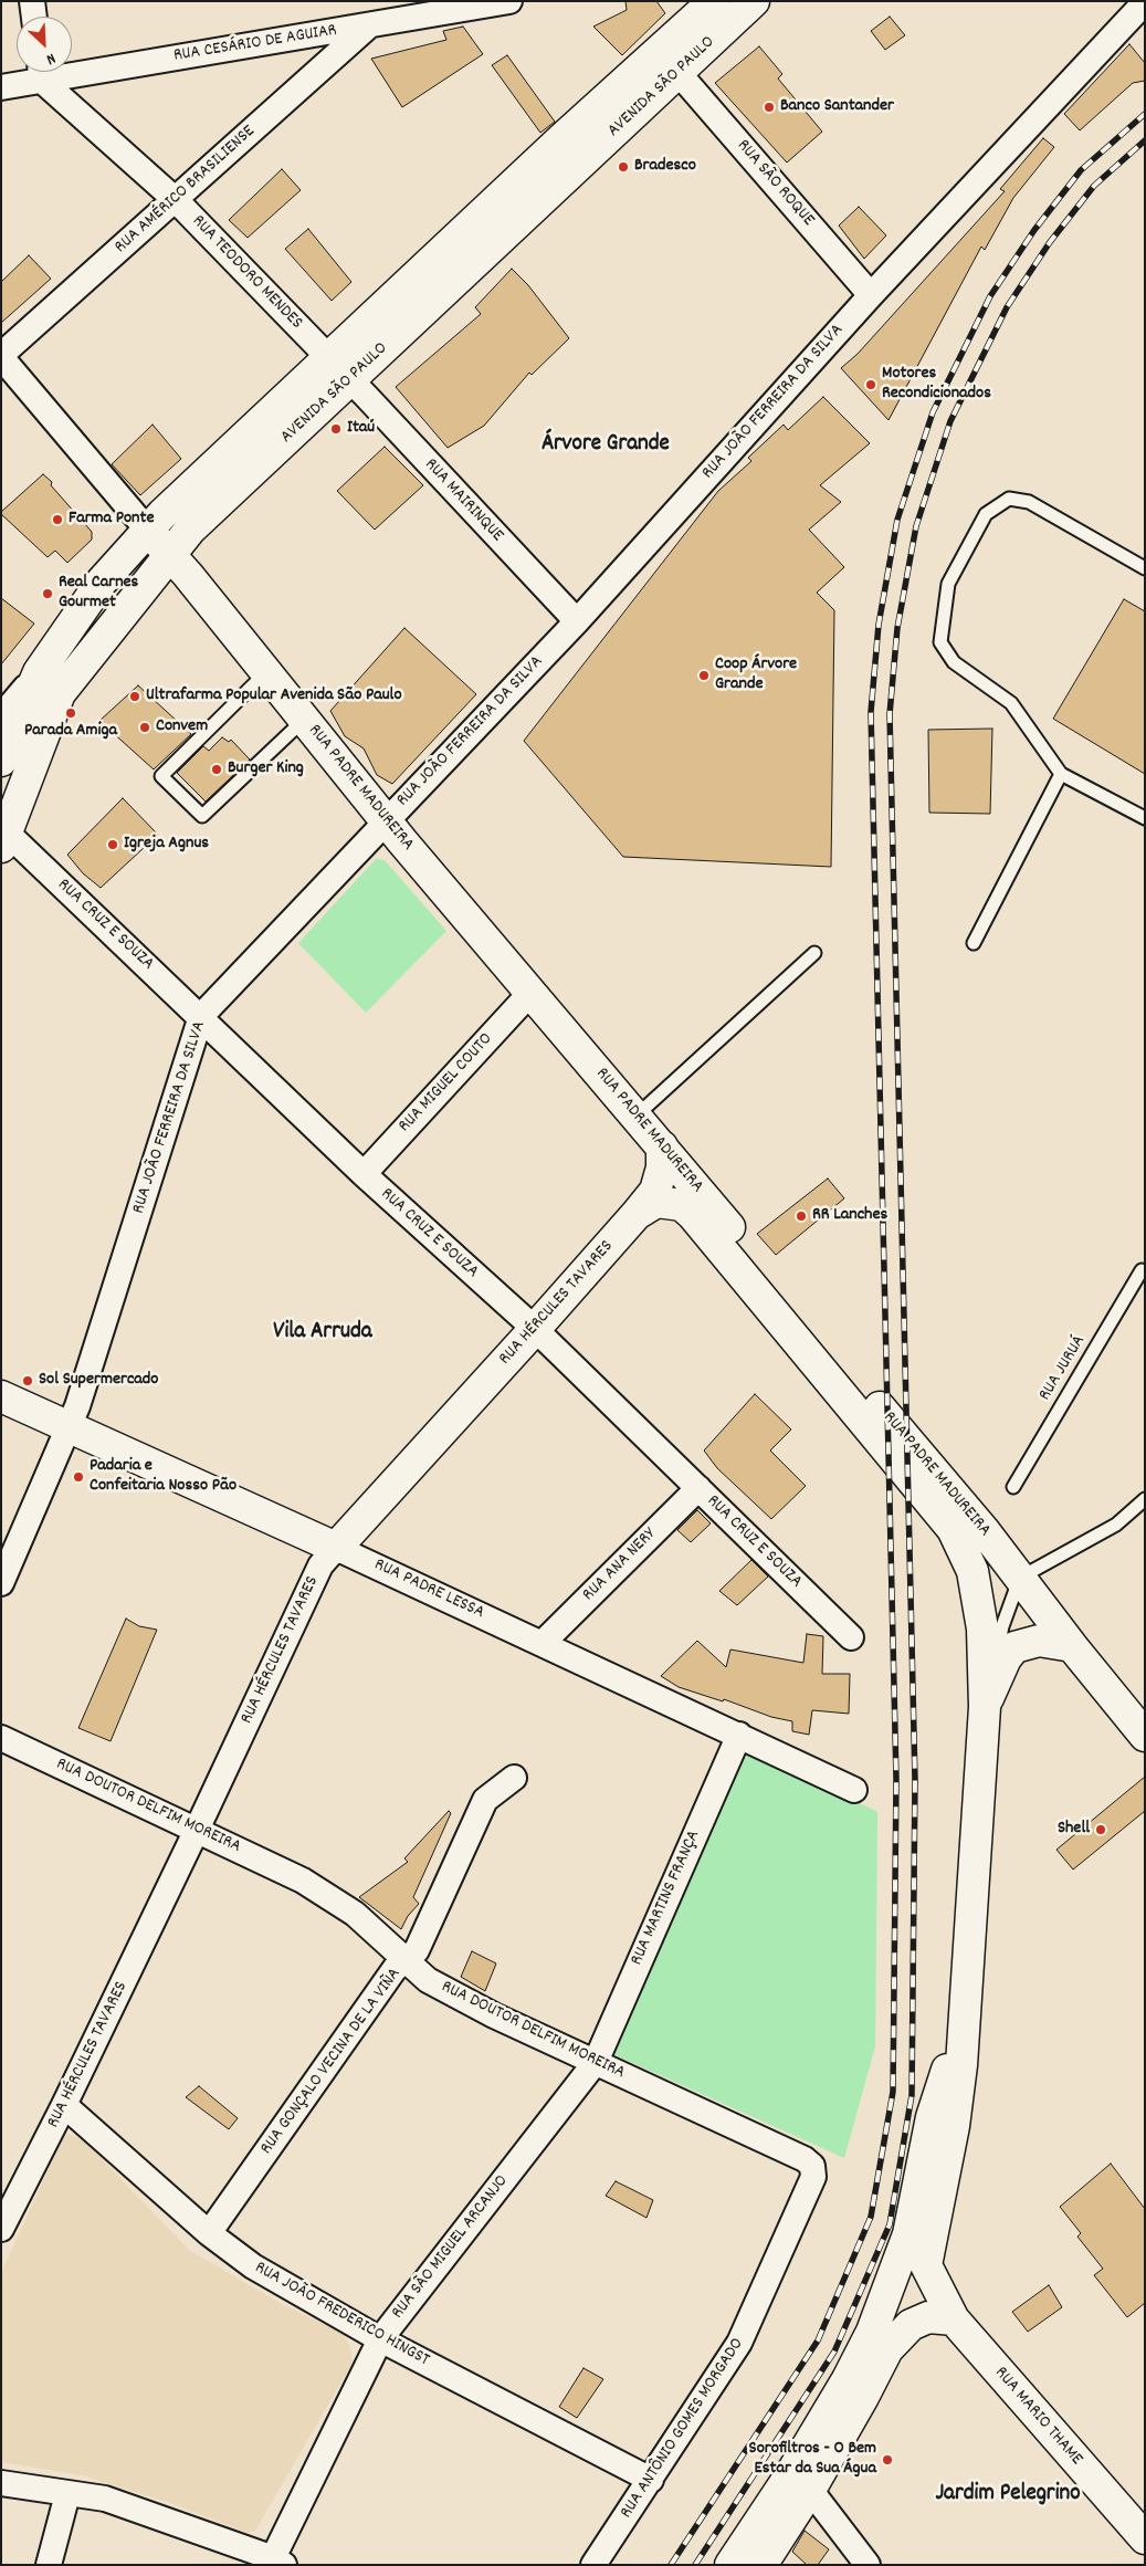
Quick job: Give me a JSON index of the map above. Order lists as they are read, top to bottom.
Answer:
{
  "streets": {
    "main road": [
      "AVENIDA SÃO PAULO",
      "RUA PADRE MADUREIRA",
      "RUA HÉRCULES TAVARES",
      "RUA PADRE LESSA",
      "RUA MARIO THAME"
    ],
    "street": [
      "RUA CESÁRIO DE AGUIAR",
      "RUA SÃO ROQUE",
      "RUA AMÉRICO BRASILIENSE",
      "RUA TEODORO MENDES",
      "RUA JOÃO FERREIRA DA SILVA",
      "RUA MAIRINQUE",
      "RUA CRUZ E SOUZA",
      "RUA MIGUEL COUTO",
      "RUA ANA NERY",
      "RUA DOUTOR DELFIM MOREIRA",
      "RUA MARTINS FRANÇA",
      "RUA GONÇALO VECINA DE LA VIÑA",
      "RUA SÃO MIGUEL ARCANJO",
      "RUA JOÃO FREDERICO HINGST",
      "RUA ANTÔNIO GOMES MORGADO"
    ],
    "lane": ["RUA JURUÁ"]
  },
  "crossings": [
    ["RUA CESÁRIO DE AGUIAR", "RUA AMÉRICO BRASILIENSE"],
    ["AVENIDA SÃO PAULO", "RUA SÃO ROQUE"],
    ["AVENIDA SÃO PAULO", "RUA TEODORO MENDES"],
    ["AVENIDA SÃO PAULO", "RUA MAIRINQUE"],
    ["AVENIDA SÃO PAULO", "RUA PADRE MADUREIRA"],
    ["AVENIDA SÃO PAULO", "RUA CRUZ E SOUZA"],
    ["RUA SÃO ROQUE", "RUA JOÃO FERREIRA DA SILVA"],
    ["RUA AMÉRICO BRASILIENSE", "RUA TEODORO MENDES"],
    ["RUA TEODORO MENDES", "RUA MAIRINQUE"],
    ["RUA JOÃO FERREIRA DA SILVA", "RUA MAIRINQUE"],
    ["RUA JOÃO FERREIRA DA SILVA", "RUA PADRE MADUREIRA"],
    ["RUA JOÃO FERREIRA DA SILVA", "RUA CRUZ E SOUZA"],
    ["RUA JOÃO FERREIRA DA SILVA", "RUA PADRE LESSA"],
    ["RUA PADRE MADUREIRA", "RUA MIGUEL COUTO"],
    ["RUA PADRE MADUREIRA", "RUA HÉRCULES TAVARES"],
    ["RUA CRUZ E SOUZA", "RUA MIGUEL COUTO"],
    ["RUA CRUZ E SOUZA", "RUA HÉRCULES TAVARES"],
    ["RUA CRUZ E SOUZA", "RUA ANA NERY"],
    ["RUA HÉRCULES TAVARES", "RUA PADRE LESSA"],
    ["RUA HÉRCULES TAVARES", "RUA DOUTOR DELFIM MOREIRA"],
    ["RUA HÉRCULES TAVARES", "RUA JOÃO FREDERICO HINGST"],
    ["RUA ANA NERY", "RUA PADRE LESSA"],
    ["RUA PADRE LESSA", "RUA MARTINS FRANÇA"],
    ["RUA DOUTOR DELFIM MOREIRA", "RUA MARTINS FRANÇA"],
    ["RUA DOUTOR DELFIM MOREIRA", "RUA GONÇALO VECINA DE LA VIÑA"],
    ["RUA DOUTOR DELFIM MOREIRA", "RUA SÃO MIGUEL ARCANJO"],
    ["RUA DOUTOR DELFIM MOREIRA", "RUA ANTÔNIO GOMES MORGADO"],
    ["RUA MARTINS FRANÇA", "RUA SÃO MIGUEL ARCANJO"],
    ["RUA GONÇALO VECINA DE LA VIÑA", "RUA JOÃO FREDERICO HINGST"],
    ["RUA SÃO MIGUEL ARCANJO", "RUA JOÃO FREDERICO HINGST"],
    ["RUA JOÃO FREDERICO HINGST", "RUA ANTÔNIO GOMES MORGADO"]
  ],
  "districts": ["Árvore Grande", "Vila Arruda", "Jardim Pelegrino"],
  "places": [
    "Banco Santander",
    "Bradesco",
    "Motores Recondicionados",
    "Itaú",
    "Farma Ponte",
    "Real Carnes Gourmet",
    "Coop Árvore Grande",
    "Ultrafarma Popular Avenida São Paulo",
    "Parada Amiga",
    "Convem",
    "Burger King",
    "Igreja Agnus",
    "RR Lanches",
    "Sol Supermercado",
    "Padaria e Confeitaria Nosso Pão",
    "Shell",
    "Sorofiltros - O Bem Estar da Sua Água"
  ],
  "north": "bottom right"
}
